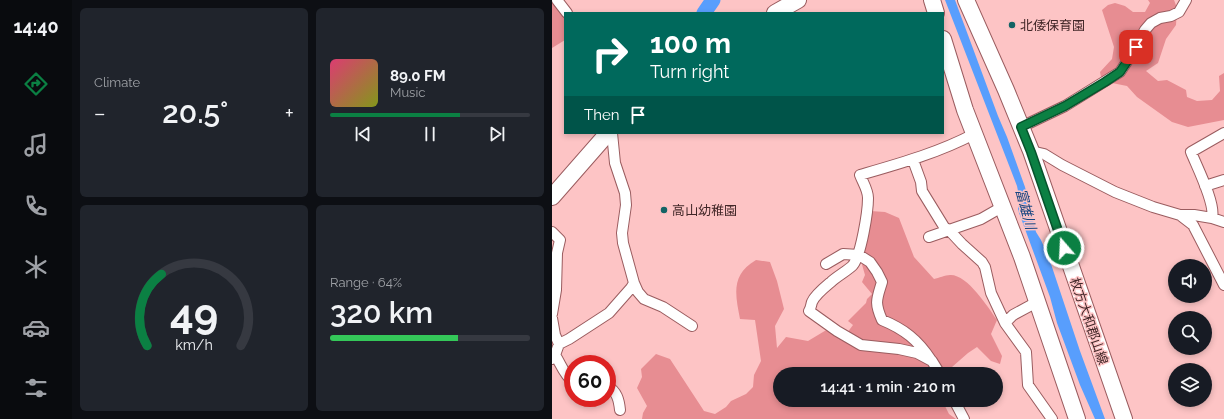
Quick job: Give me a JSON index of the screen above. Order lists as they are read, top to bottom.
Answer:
{
  "streets": {
    "main road": ["枚方大和郡山線"]
  },
  "water": ["富雄川"],
  "places": ["北倭保育園", "高山幼稚園"],
  "page": {
    "tabs": "14:40",
    "tile": [
      "Climate",
      ["Range · 64%", "320 km"]
    ],
    "turn": ["100 m", "Turn right"],
    "song": ["89.0 FM", "Music"],
    "heat": ["−", "20.5°", "+"],
    "then": "Then",
    "limit": "60",
    "trip": "14:41 · 1 min · 210 m",
    "gauge": ["49", "km/h"]
  }
}
